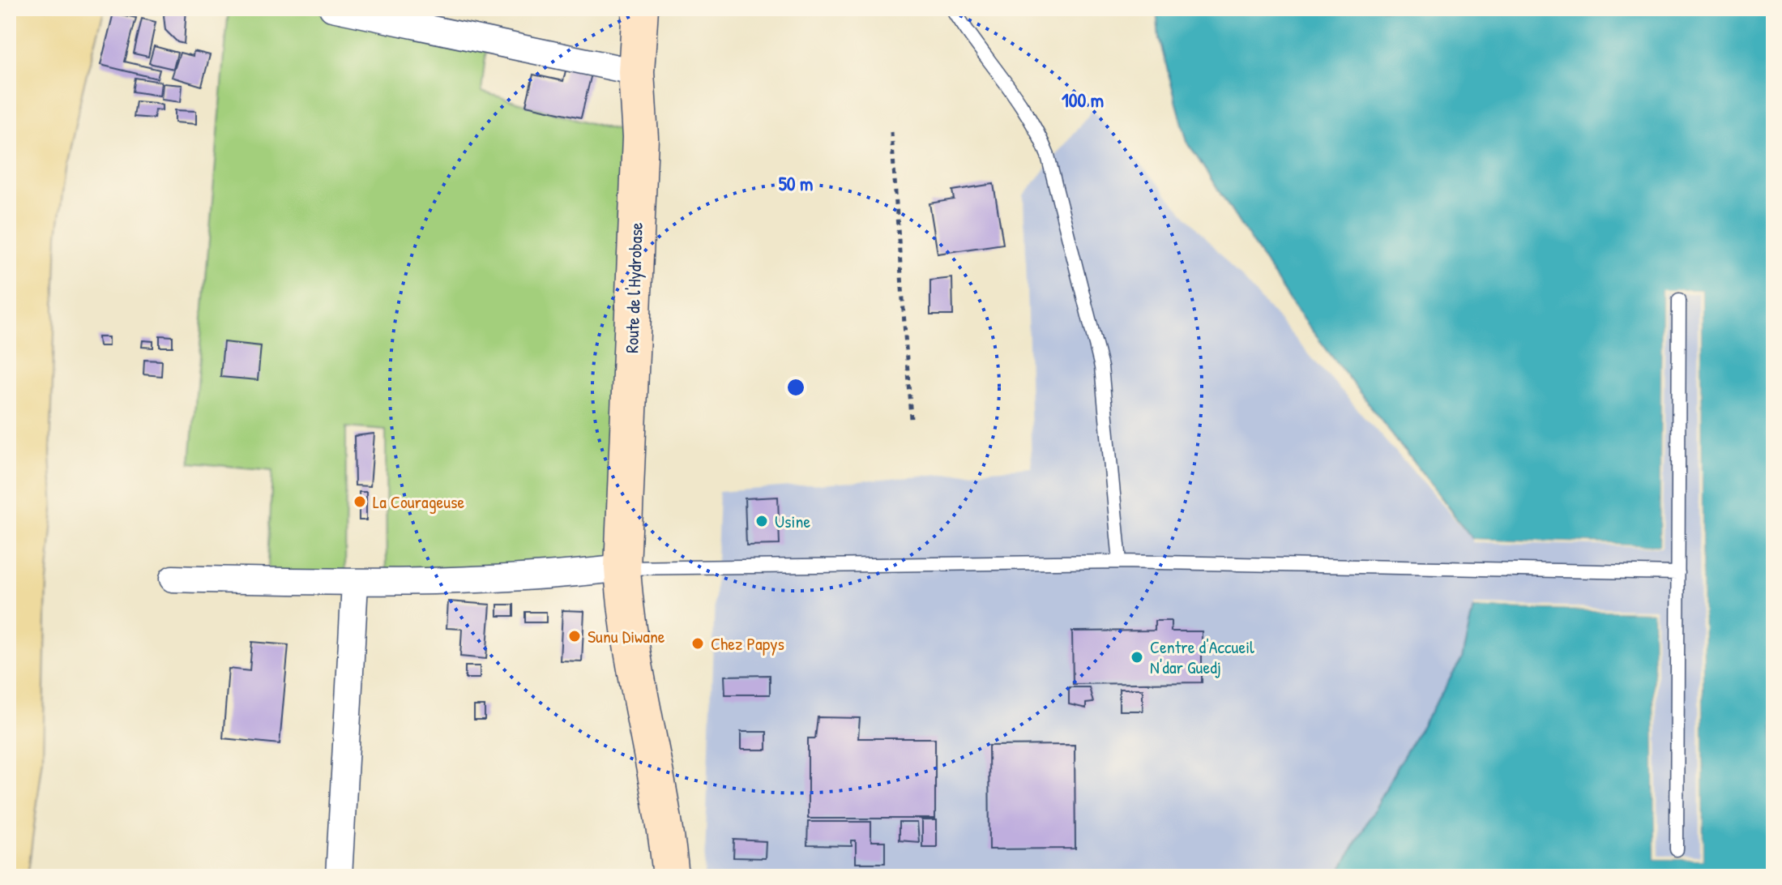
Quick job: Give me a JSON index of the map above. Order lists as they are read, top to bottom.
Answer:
{
  "streets": {
    "street": ["Route de l'Hydrobase"]
  },
  "places": [
    "La Courageuse",
    "Usine",
    "Sunu Diwane",
    "Chez Papys",
    "Centre d'Accueil N'dar Guedj"
  ],
  "rings": ["100 m", "50 m"]
}
